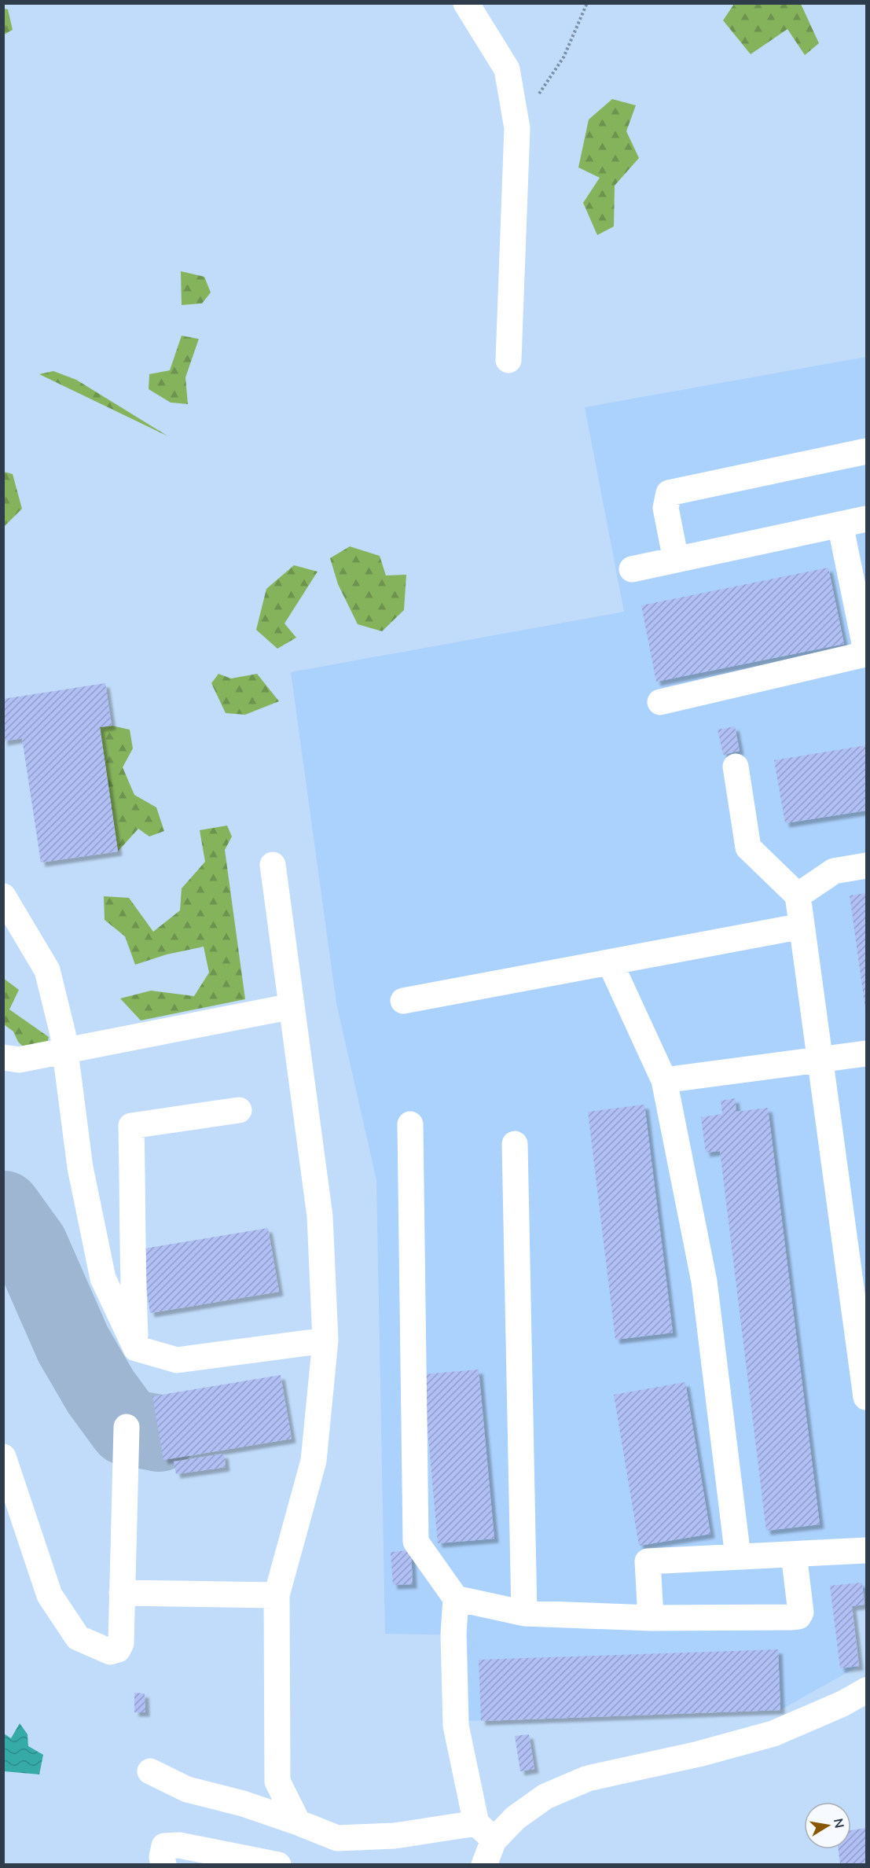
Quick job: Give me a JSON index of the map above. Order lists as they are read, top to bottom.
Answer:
{
  "north": "right"
}
